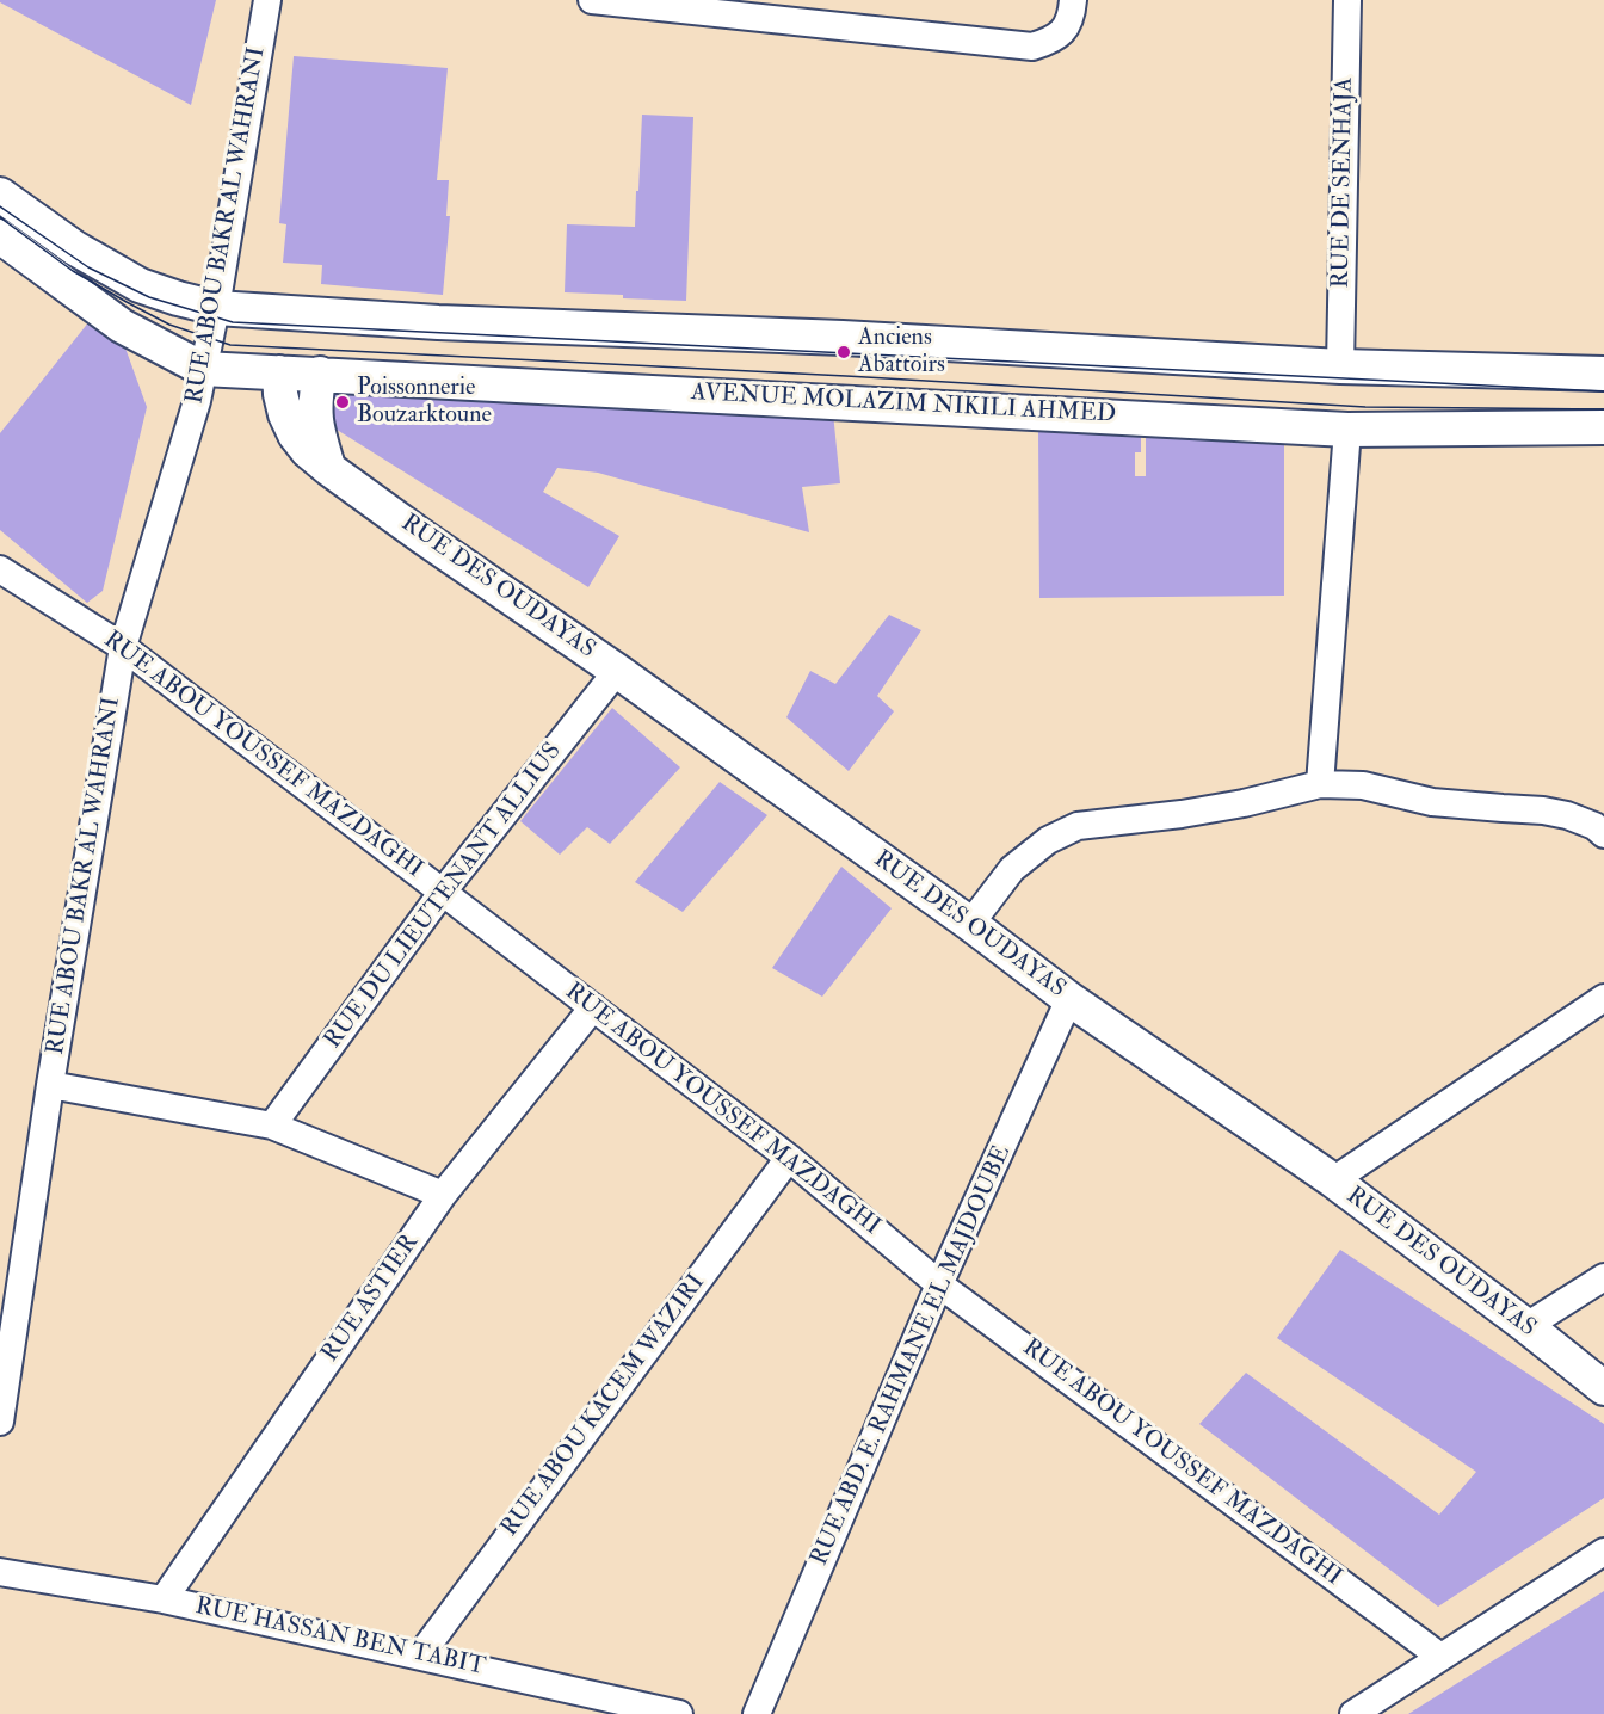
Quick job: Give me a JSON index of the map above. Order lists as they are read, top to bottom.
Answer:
{
  "streets": {
    "street": [
      "RUE DE SENHAJA",
      "RUE ABOU BAKR AL WAHRANI",
      "AVENUE MOLAZIM NIKILI AHMED",
      "RUE DES OUDAYAS",
      "RUE ABOU YOUSSEF MAZDAGHI",
      "RUE DU LIEUTENANT ALLIUS",
      "RUE ASTIER",
      "RUE ABD. E. RAHMANE EL MAJDOUBE",
      "RUE ABOU KACEM WAZIRI",
      "RUE HASSAN BEN TABIT"
    ]
  },
  "crossings": [
    ["RUE ABOU BAKR AL WAHRANI", "AVENUE MOLAZIM NIKILI AHMED"],
    ["RUE ABOU BAKR AL WAHRANI", "RUE ABOU YOUSSEF MAZDAGHI"],
    ["AVENUE MOLAZIM NIKILI AHMED", "RUE DES OUDAYAS"],
    ["RUE DES OUDAYAS", "RUE DU LIEUTENANT ALLIUS"],
    ["RUE DES OUDAYAS", "RUE ABD. E. RAHMANE EL MAJDOUBE"],
    ["RUE ABOU YOUSSEF MAZDAGHI", "RUE DU LIEUTENANT ALLIUS"],
    ["RUE ABOU YOUSSEF MAZDAGHI", "RUE ASTIER"],
    ["RUE ABOU YOUSSEF MAZDAGHI", "RUE ABD. E. RAHMANE EL MAJDOUBE"],
    ["RUE ABOU YOUSSEF MAZDAGHI", "RUE ABOU KACEM WAZIRI"],
    ["RUE ASTIER", "RUE HASSAN BEN TABIT"],
    ["RUE ABOU KACEM WAZIRI", "RUE HASSAN BEN TABIT"]
  ],
  "places": ["Anciens Abattoirs", "Poissonnerie Bouzarktoune"]
}
